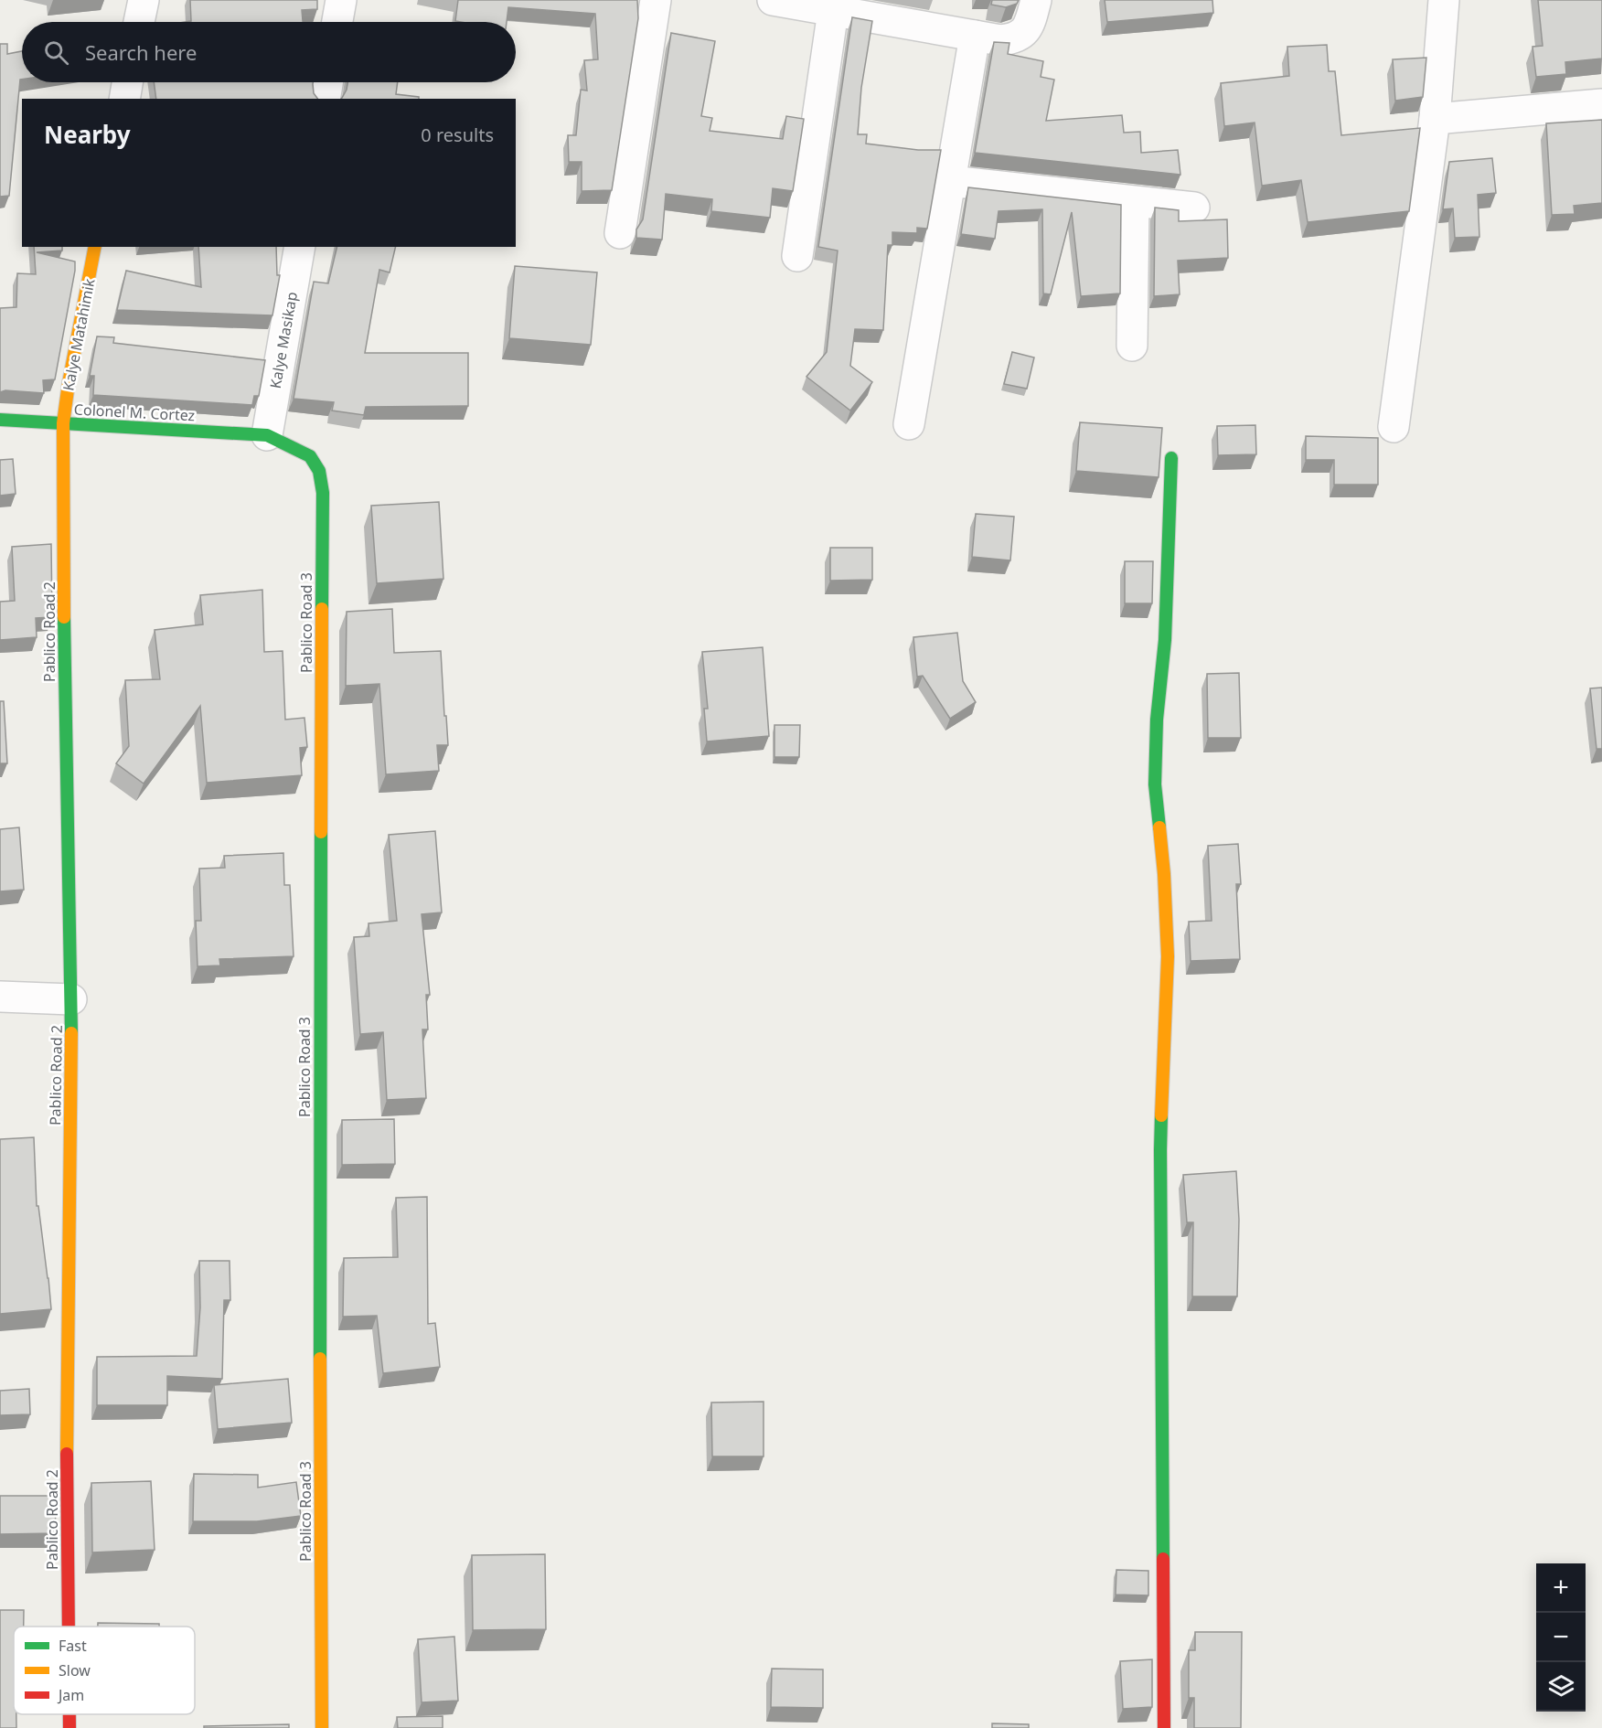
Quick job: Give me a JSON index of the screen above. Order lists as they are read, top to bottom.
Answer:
{
  "streets": {
    "street": [
      "Kalye Matahimik",
      "Kalye Masikap",
      "Colonel M. Cortez",
      "Pablico Road 3",
      "Pablico Road 2"
    ]
  },
  "crossings": [
    ["Kalye Matahimik", "Colonel M. Cortez"],
    ["Kalye Matahimik", "Pablico Road 2"],
    ["Kalye Masikap", "Colonel M. Cortez"],
    ["Kalye Masikap", "Pablico Road 3"],
    ["Colonel M. Cortez", "Pablico Road 3"],
    ["Colonel M. Cortez", "Pablico Road 2"]
  ],
  "legend": ["Fast", "Slow", "Jam"],
  "page": {
    "search": "Search here",
    "heading": ["Nearby", "0 results"],
    "map_buttons": ["+", "−"]
  }
}
